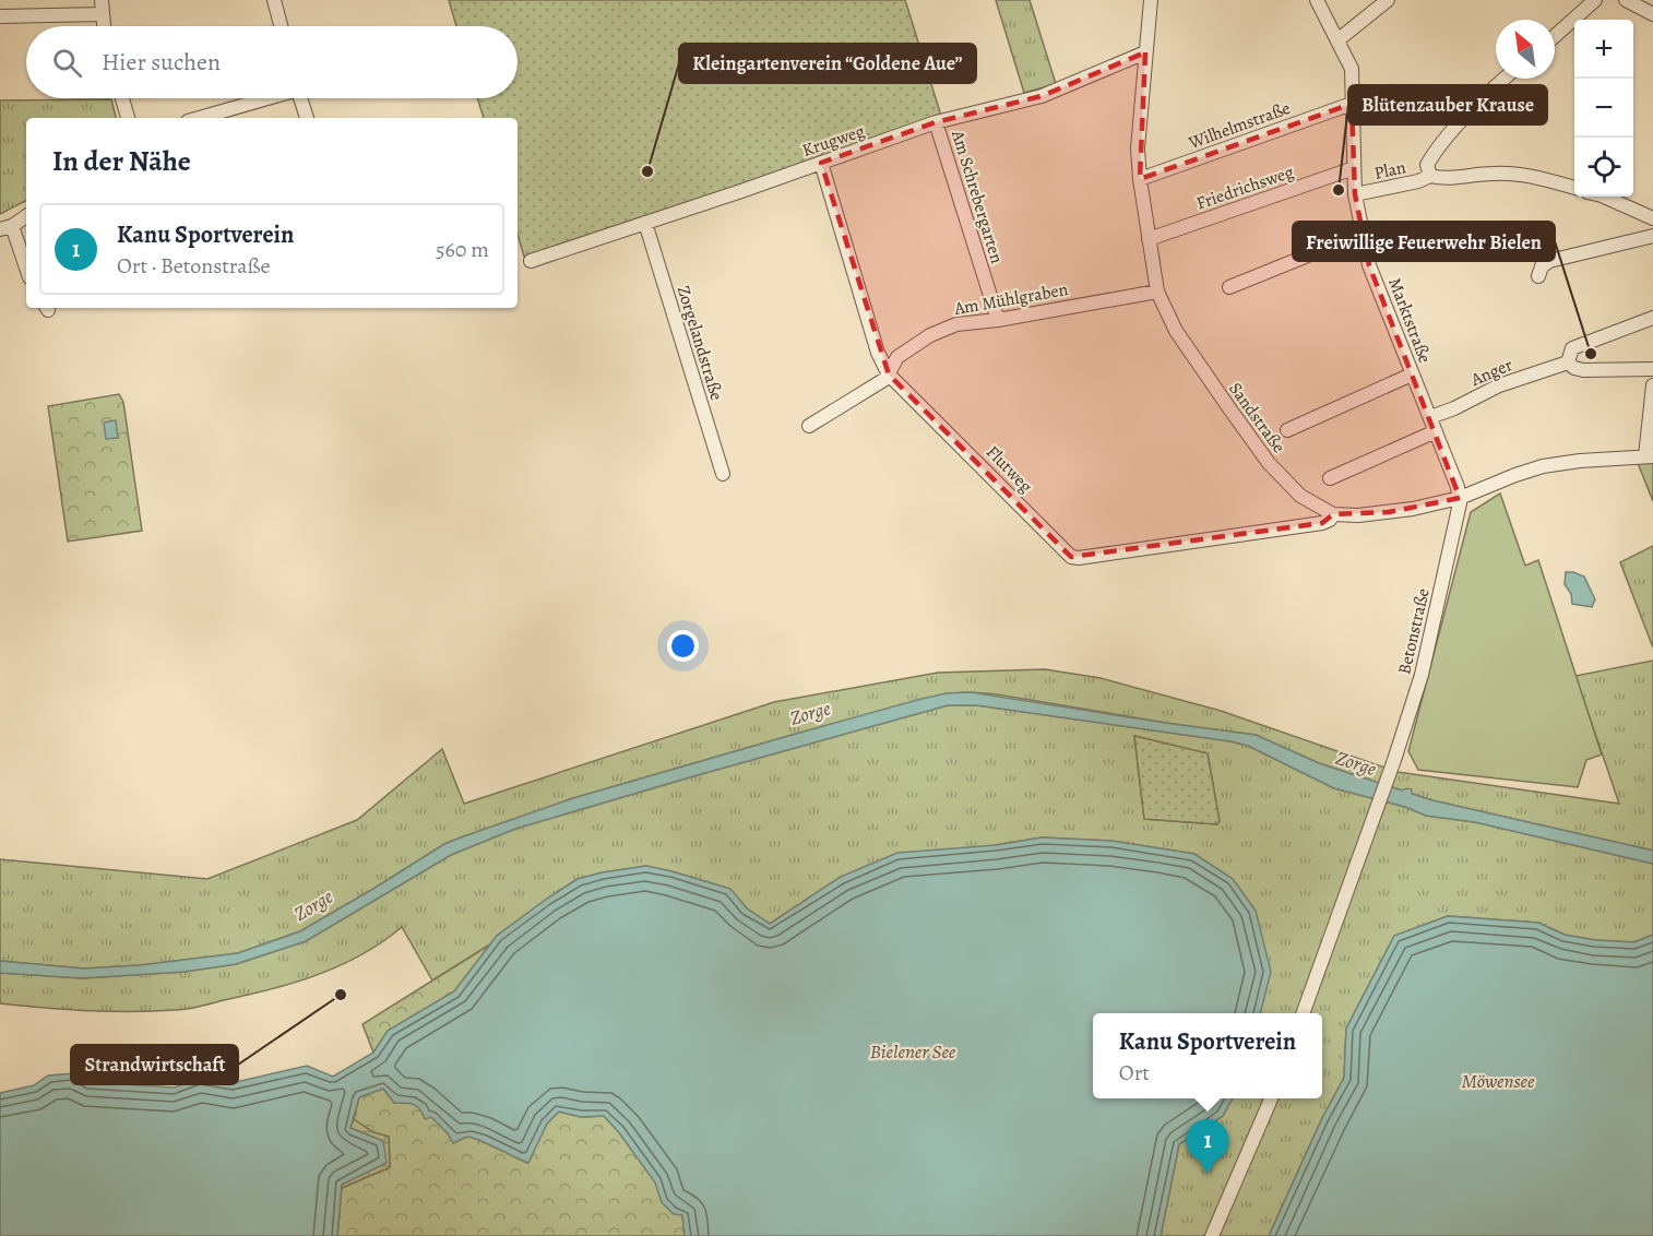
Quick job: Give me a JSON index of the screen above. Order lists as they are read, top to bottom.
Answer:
{
  "streets": {
    "street": [
      "Wilhelmstraße",
      "Krugweg",
      "Plan",
      "Friedrichsweg",
      "Am Schrebergarten",
      "Am Mühlgraben",
      "Marktstraße",
      "Zorgelandstraße",
      "Anger",
      "Sandstraße",
      "Flutweg",
      "Betonstraße"
    ]
  },
  "crossings": [
    ["Wilhelmstraße", "Marktstraße"],
    ["Wilhelmstraße", "Sandstraße"],
    ["Krugweg", "Am Schrebergarten"],
    ["Krugweg", "Zorgelandstraße"],
    ["Krugweg", "Sandstraße"],
    ["Krugweg", "Flutweg"],
    ["Plan", "Marktstraße"],
    ["Friedrichsweg", "Marktstraße"],
    ["Friedrichsweg", "Sandstraße"],
    ["Am Schrebergarten", "Am Mühlgraben"],
    ["Am Mühlgraben", "Sandstraße"],
    ["Am Mühlgraben", "Flutweg"],
    ["Marktstraße", "Anger"],
    ["Marktstraße", "Sandstraße"],
    ["Marktstraße", "Betonstraße"],
    ["Sandstraße", "Flutweg"],
    ["Sandstraße", "Betonstraße"]
  ],
  "water": ["Zorge", "Bielener See", "Möwensee"],
  "places": [
    "Kleingartenverein “Goldene Aue”",
    "Blütenzauber Krause",
    "Freiwillige Feuerwehr Bielen",
    "Strandwirtschaft"
  ],
  "north": "top left",
  "page": {
    "map_buttons": ["+", "−"],
    "search": "Hier suchen",
    "heading": "In der Nähe",
    "list": [
      {
        "mark": "1",
        "name": "Kanu Sportverein",
        "note": "Ort · Betonstraße",
        "value": "560 m"
      }
    ],
    "popup": ["Kanu Sportverein", "Ort"],
    "pins": "1"
  }
}
